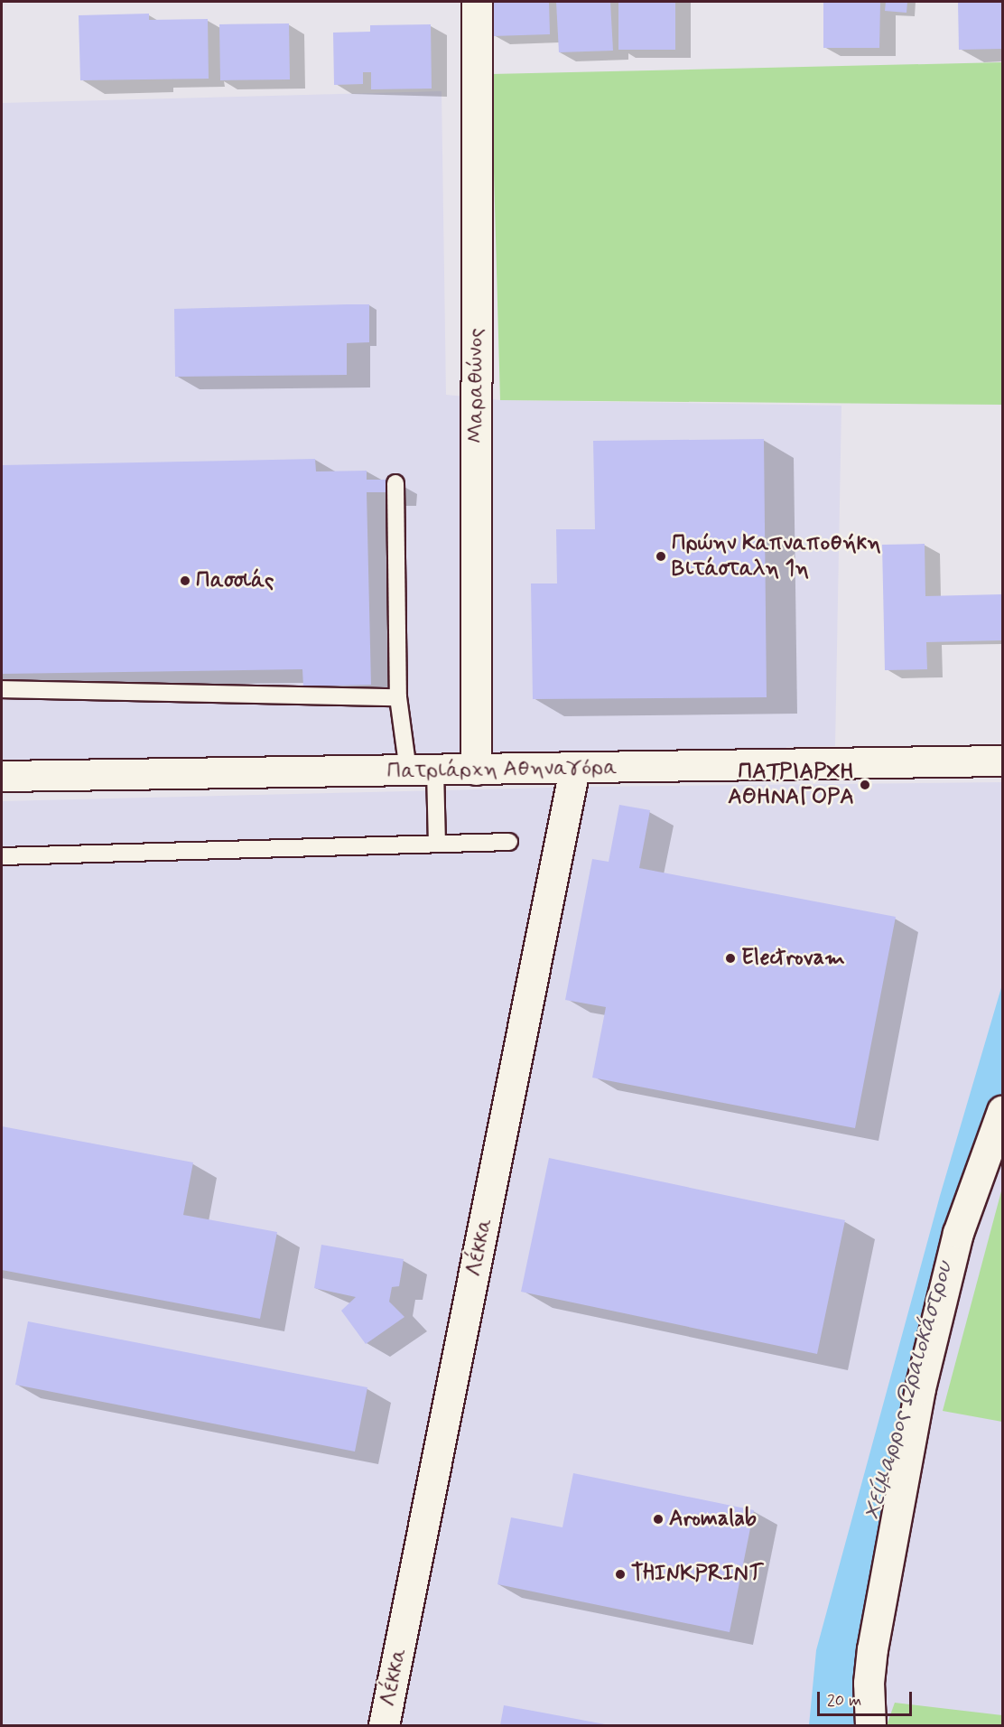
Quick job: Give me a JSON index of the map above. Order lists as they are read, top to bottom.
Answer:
{
  "streets": {
    "street": ["Μαραθώνος", "Πατριάρχη Αθηναγόρα", "Λέκκα"]
  },
  "crossings": [
    ["Μαραθώνος", "Πατριάρχη Αθηναγόρα"],
    ["Πατριάρχη Αθηναγόρα", "Λέκκα"]
  ],
  "water": ["Χείμαρρος Ωραιοκάστρου"],
  "places": [
    "Πρώην Καπναποθήκη Βιτάσταλη 1η",
    "Πασσιάς",
    "ΠΑΤΡΙΑΡΧΗ ΑΘΗΝΑΓΟΡΑ",
    "Electrovam",
    "Aromalab",
    "THINKPRINT"
  ],
  "scale_bar": "20 m"
}
